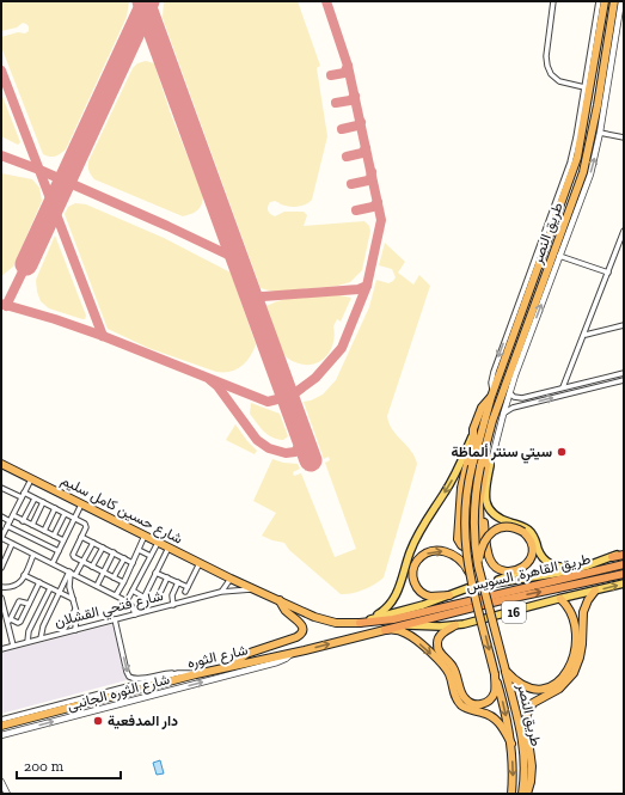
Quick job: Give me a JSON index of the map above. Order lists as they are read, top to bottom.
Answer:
{
  "streets": {
    "highway": [
      "طريق النصر",
      "شارع حسين كامل سليم",
      "طريق القاهرة, السويس",
      "16",
      "شارع الثوره"
    ],
    "street": ["شارع فتحي القشلان", "شارع الثوره الجانبى"]
  },
  "crossings": [
    ["شارع حسين كامل سليم", "شارع فتحي القشلان"],
    ["طريق القاهرة, السويس", "شارع الثوره"],
    ["16", "شارع الثوره"],
    ["شارع الثوره", "شارع الثوره الجانبى"]
  ],
  "places": ["سيتي سنتر ألماظة", "دار المدفعية"],
  "scale_bar": "200 m"
}
